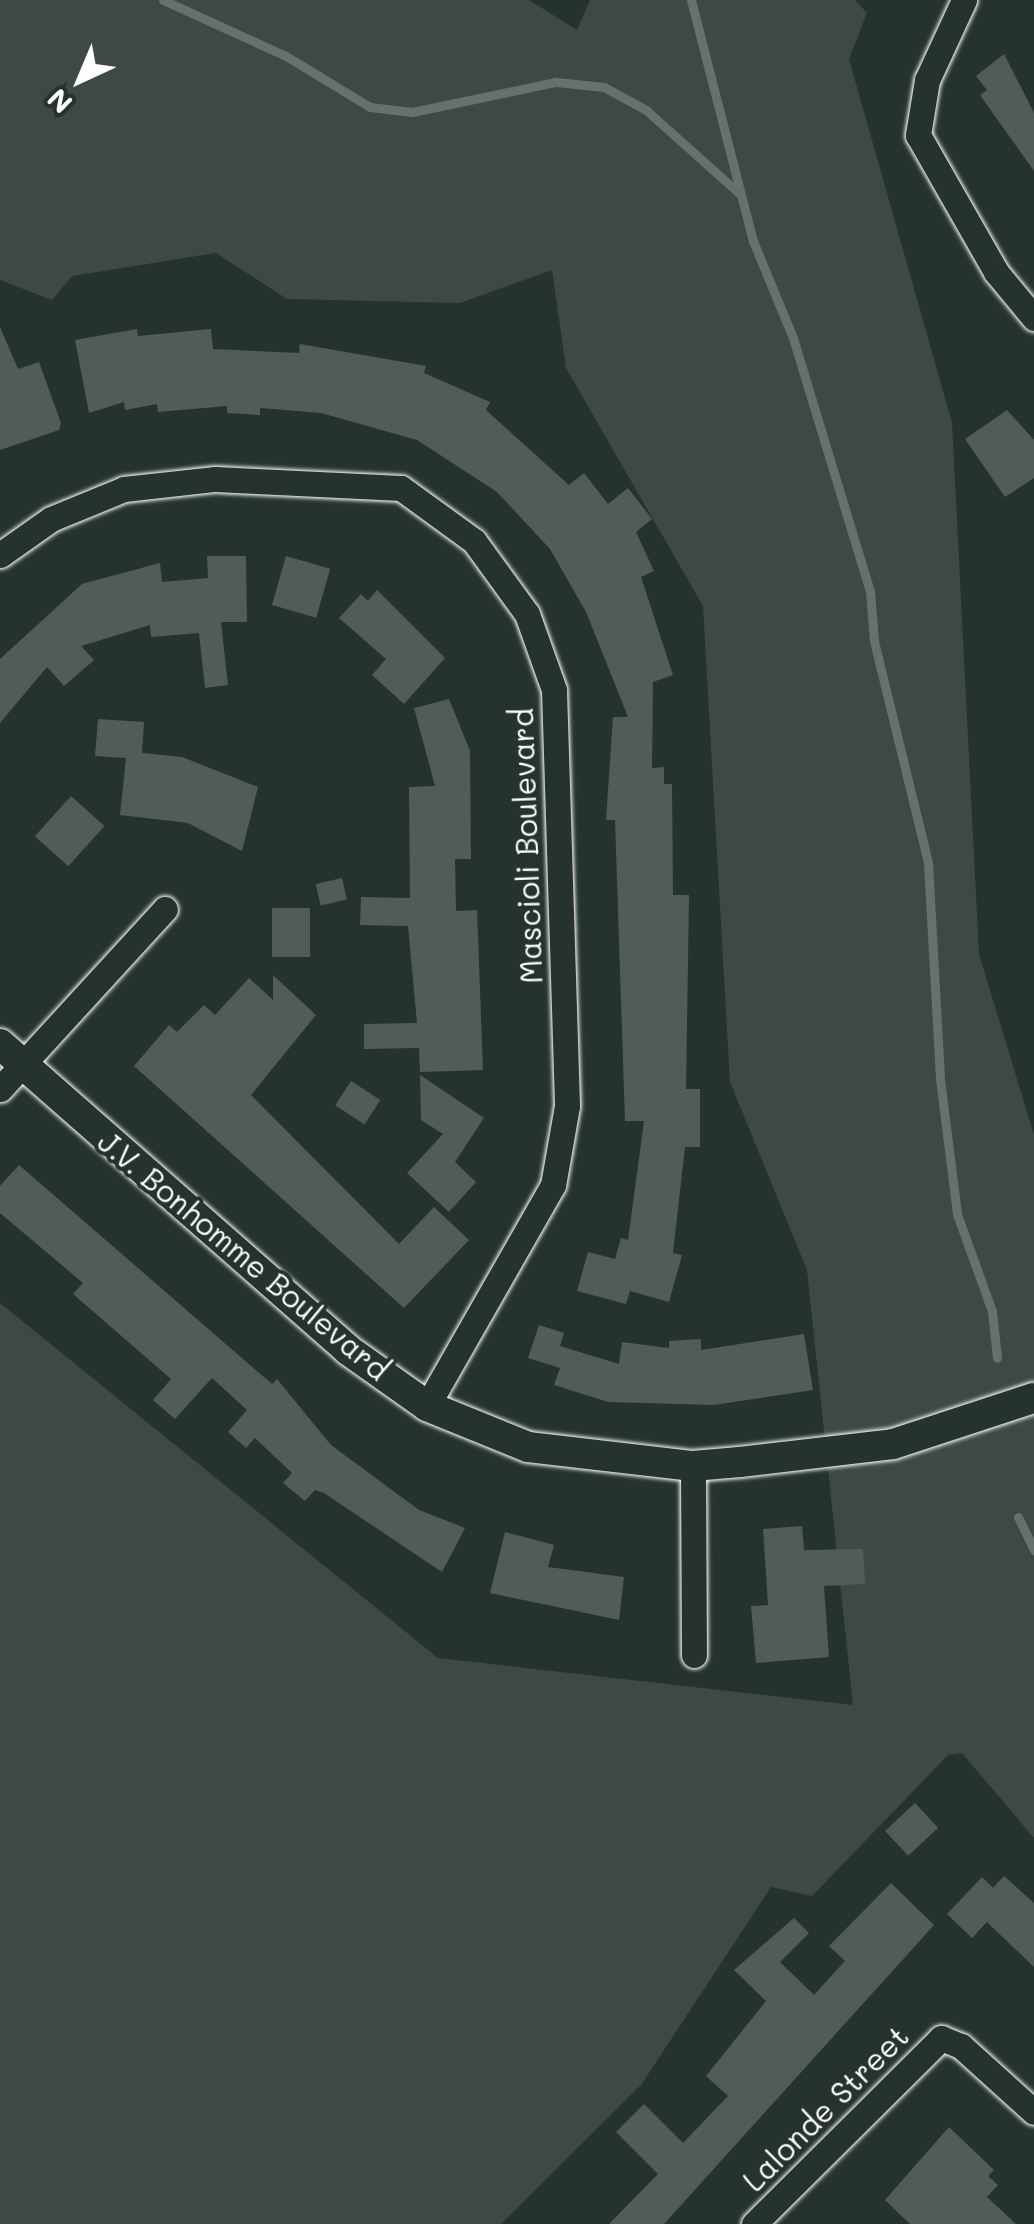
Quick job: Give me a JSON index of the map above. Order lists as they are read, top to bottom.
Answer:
{
  "streets": {
    "street": ["Mascioli Boulevard", "J.V. Bonhomme Boulevard", "Lalonde Street"]
  },
  "crossings": [
    ["Mascioli Boulevard", "J.V. Bonhomme Boulevard"]
  ],
  "north": "bottom left"
}
